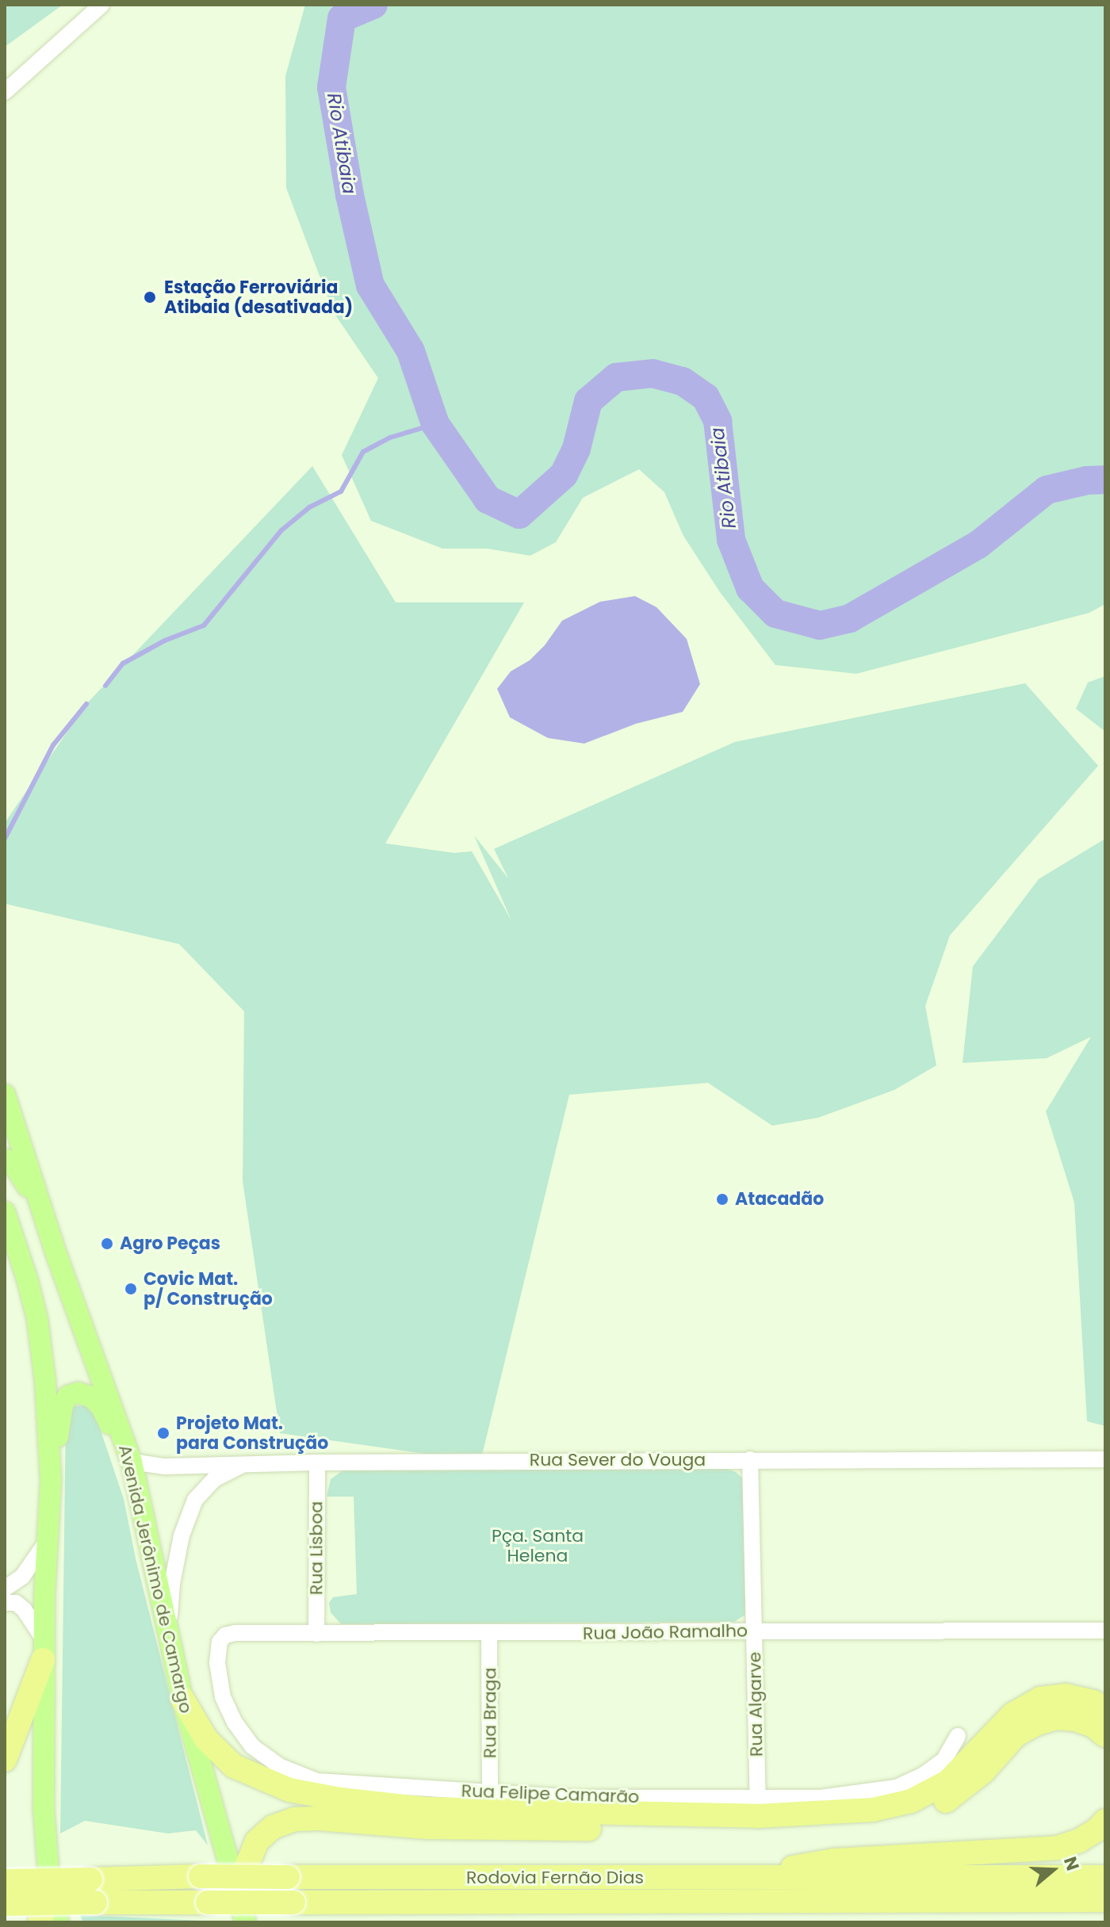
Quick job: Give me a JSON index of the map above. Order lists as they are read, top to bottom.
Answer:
{
  "streets": {
    "highway": ["Rodovia Fernão Dias"],
    "main road": ["Avenida Jerônimo de Camargo"],
    "street": [
      "Rua Sever do Vouga",
      "Rua Lisboa",
      "Rua João Ramalho",
      "Rua Algarve",
      "Rua Braga",
      "Rua Felipe Camarão"
    ]
  },
  "crossings": [
    ["Rua Sever do Vouga", "Rua Lisboa"],
    ["Rua Sever do Vouga", "Avenida Jerônimo de Camargo"],
    ["Rua Sever do Vouga", "Rua Algarve"],
    ["Rua Lisboa", "Rua João Ramalho"],
    ["Rua João Ramalho", "Rua Algarve"],
    ["Rua João Ramalho", "Rua Braga"],
    ["Rua João Ramalho", "Rua Felipe Camarão"],
    ["Rua Algarve", "Rua Felipe Camarão"],
    ["Rua Braga", "Rua Felipe Camarão"]
  ],
  "water": ["Rio Atibaia"],
  "parks": ["Pça. Santa Helena"],
  "places": [
    "Estação Ferroviária Atibaia (desativada)",
    "Atacadão",
    "Agro Peças",
    "Covic Mat. p/ Construção",
    "Projeto Mat. para Construção"
  ],
  "north": "right"
}
